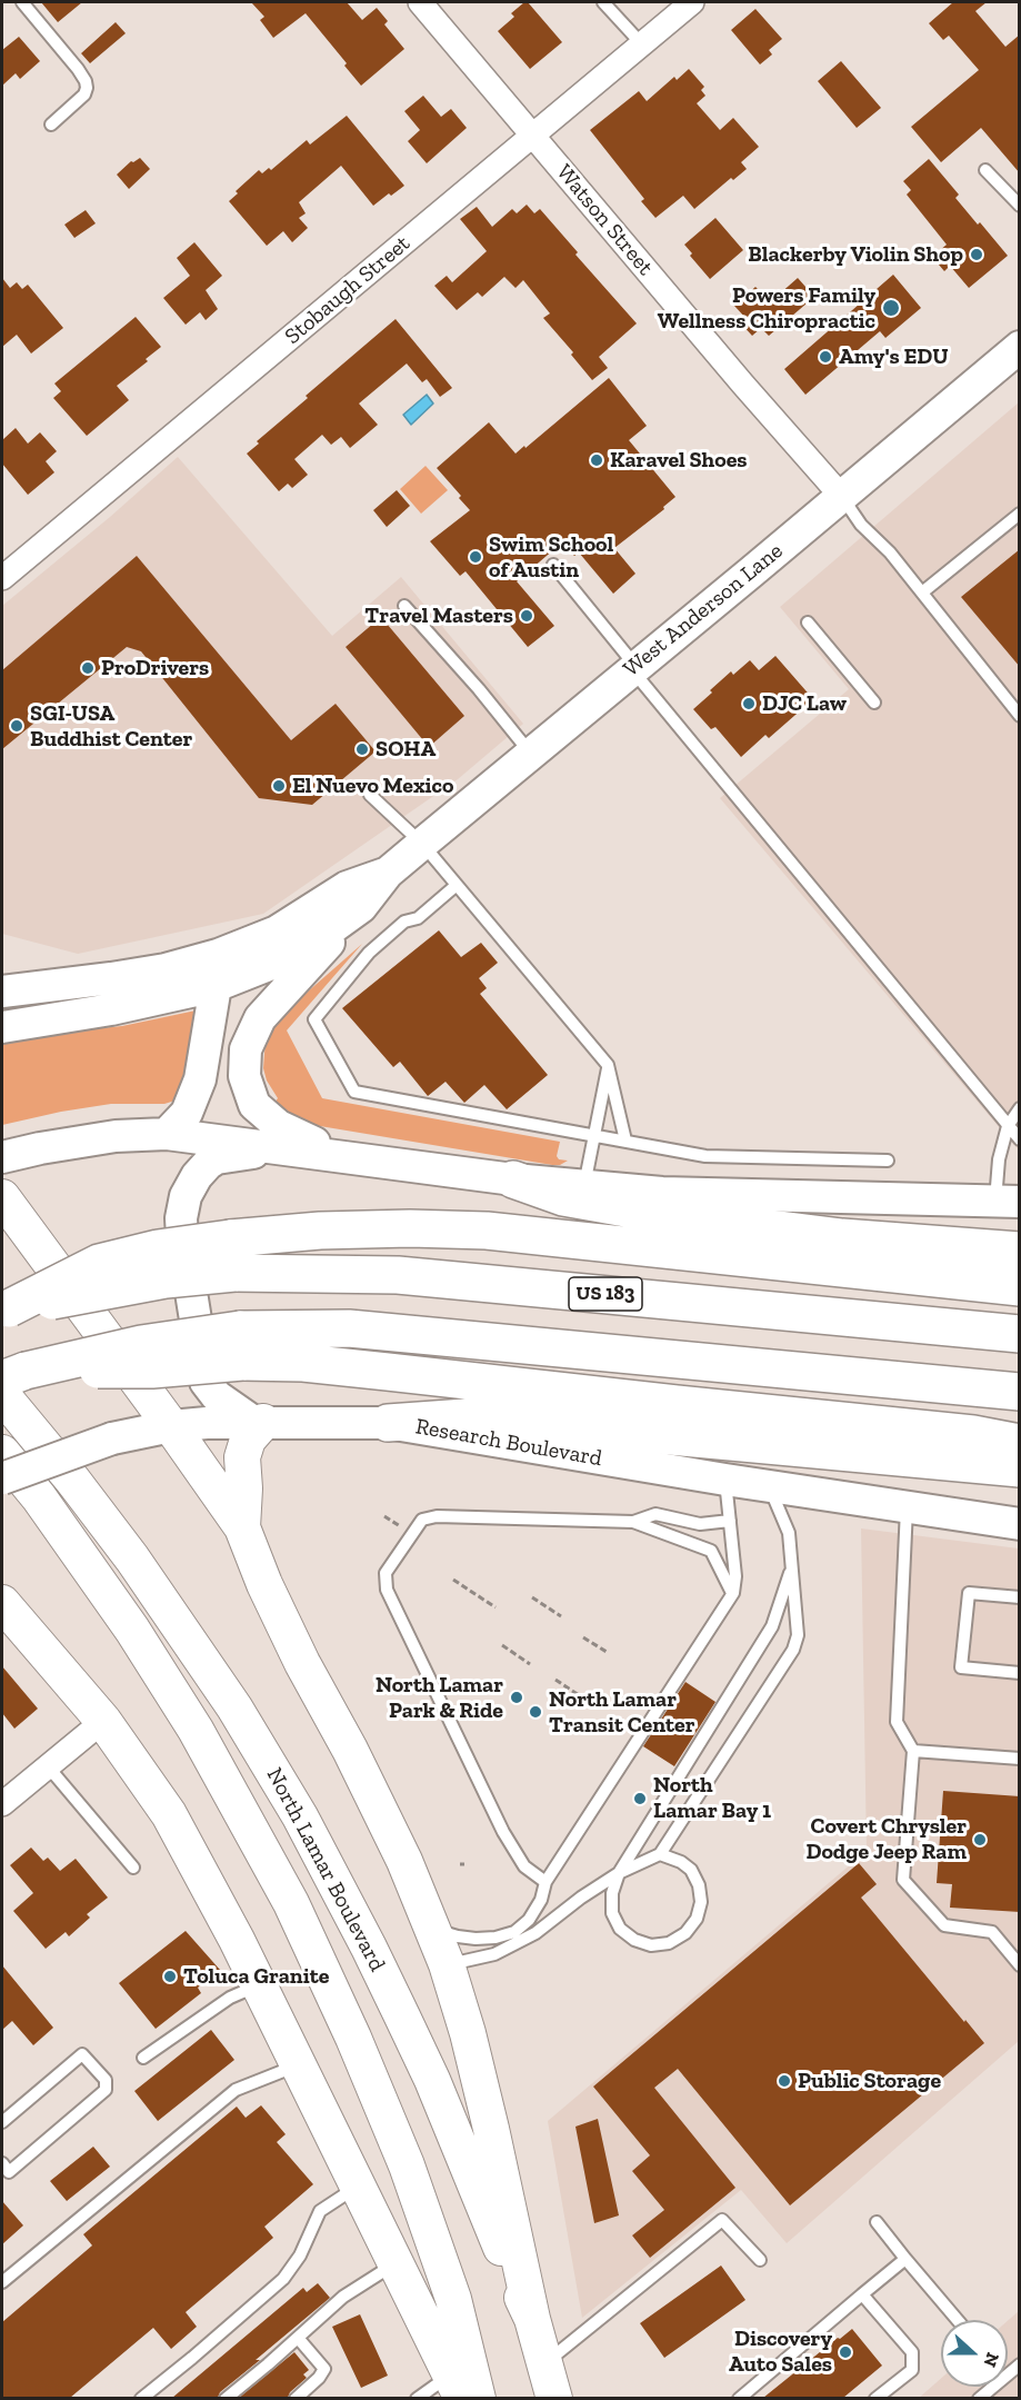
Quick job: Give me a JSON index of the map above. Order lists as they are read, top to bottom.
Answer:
{
  "streets": {
    "highway": ["US 183"],
    "main road": ["West Anderson Lane", "Research Boulevard", "North Lamar Boulevard"],
    "street": ["Watson Street", "Stobaugh Street"]
  },
  "crossings": [
    ["Watson Street", "Stobaugh Street"],
    ["Watson Street", "West Anderson Lane"]
  ],
  "places": [
    "Blackerby Violin Shop",
    "Powers Family Wellness Chiropractic",
    "Amy's EDU",
    "Karavel Shoes",
    "Swim School of Austin",
    "Travel Masters",
    "ProDrivers",
    "DJC Law",
    "SGI-USA Buddhist Center",
    "SOHA",
    "El Nuevo Mexico",
    "North Lamar Park & Ride",
    "North Lamar Transit Center",
    "North Lamar Bay 1",
    "Covert Chrysler Dodge Jeep Ram",
    "Toluca Granite",
    "Public Storage",
    "Discovery Auto Sales"
  ],
  "north": "right"
}
